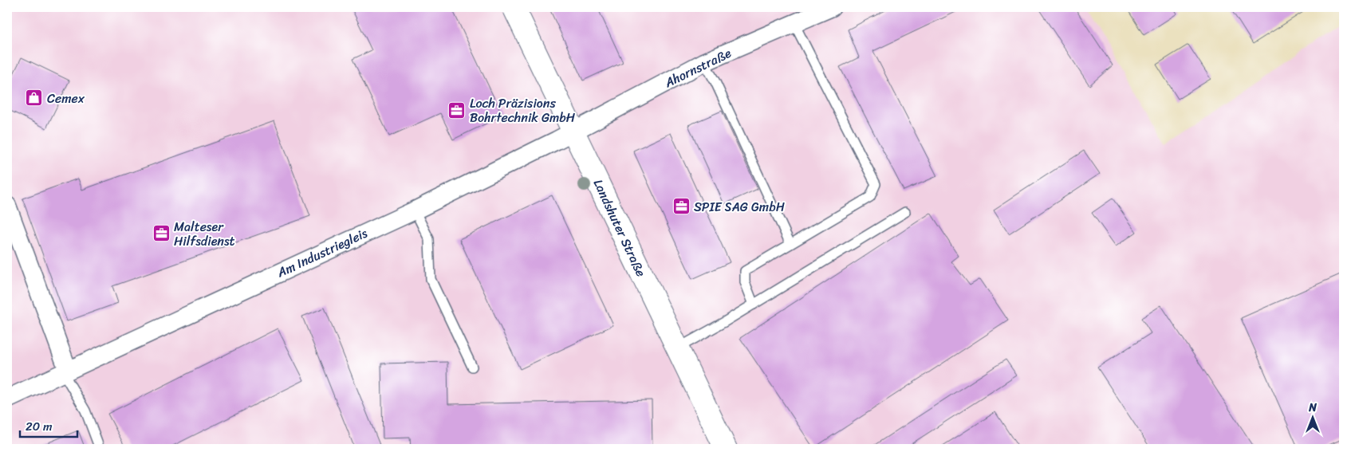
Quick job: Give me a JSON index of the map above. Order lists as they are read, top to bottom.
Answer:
{
  "streets": {
    "street": ["Ahornstraße", "Landshuter Straße", "Am Industriegleis"]
  },
  "crossings": [
    ["Ahornstraße", "Landshuter Straße"],
    ["Ahornstraße", "Am Industriegleis"],
    ["Landshuter Straße", "Am Industriegleis"]
  ],
  "places": {
    "shop": ["Cemex"],
    "office": ["Loch Präzisions Bohrtechnik GmbH", "SPIE SAG GmbH", "Malteser Hilfsdienst"]
  },
  "scale_bar": "20 m",
  "north": "top"
}
